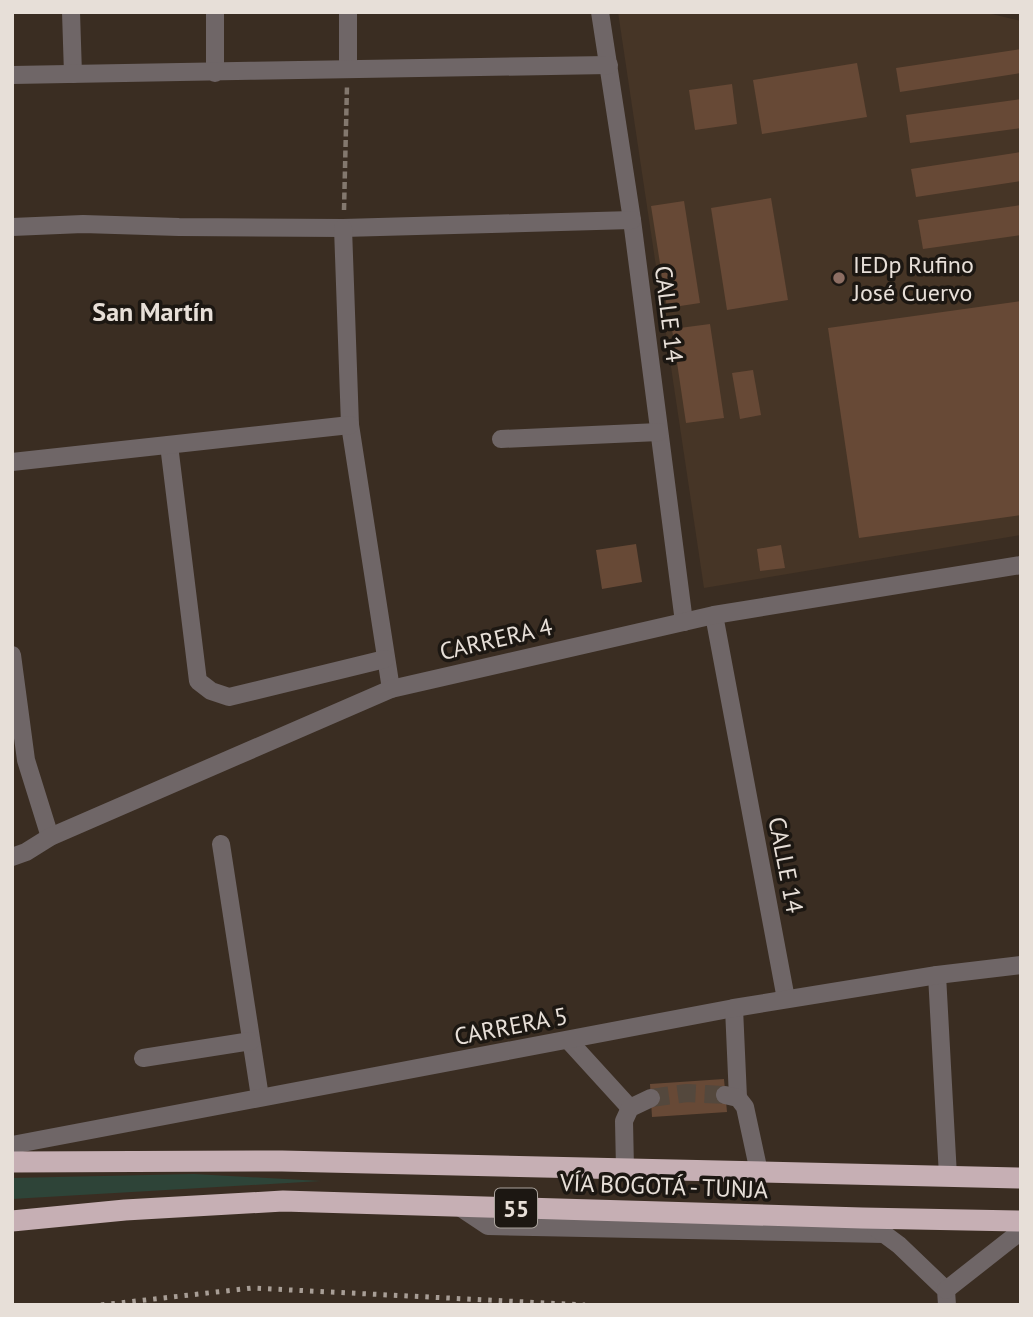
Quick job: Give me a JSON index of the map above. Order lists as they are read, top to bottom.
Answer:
{
  "streets": {
    "highway": ["VÍA BOGOTÁ - TUNJA", "55"],
    "street": ["CALLE 14", "CARRERA 4", "CARRERA 5"]
  },
  "crossings": [
    ["CALLE 14", "CARRERA 4"],
    ["CALLE 14", "CARRERA 5"]
  ],
  "districts": ["San Martín"],
  "places": ["IEDp Rufino José Cuervo"]
}
